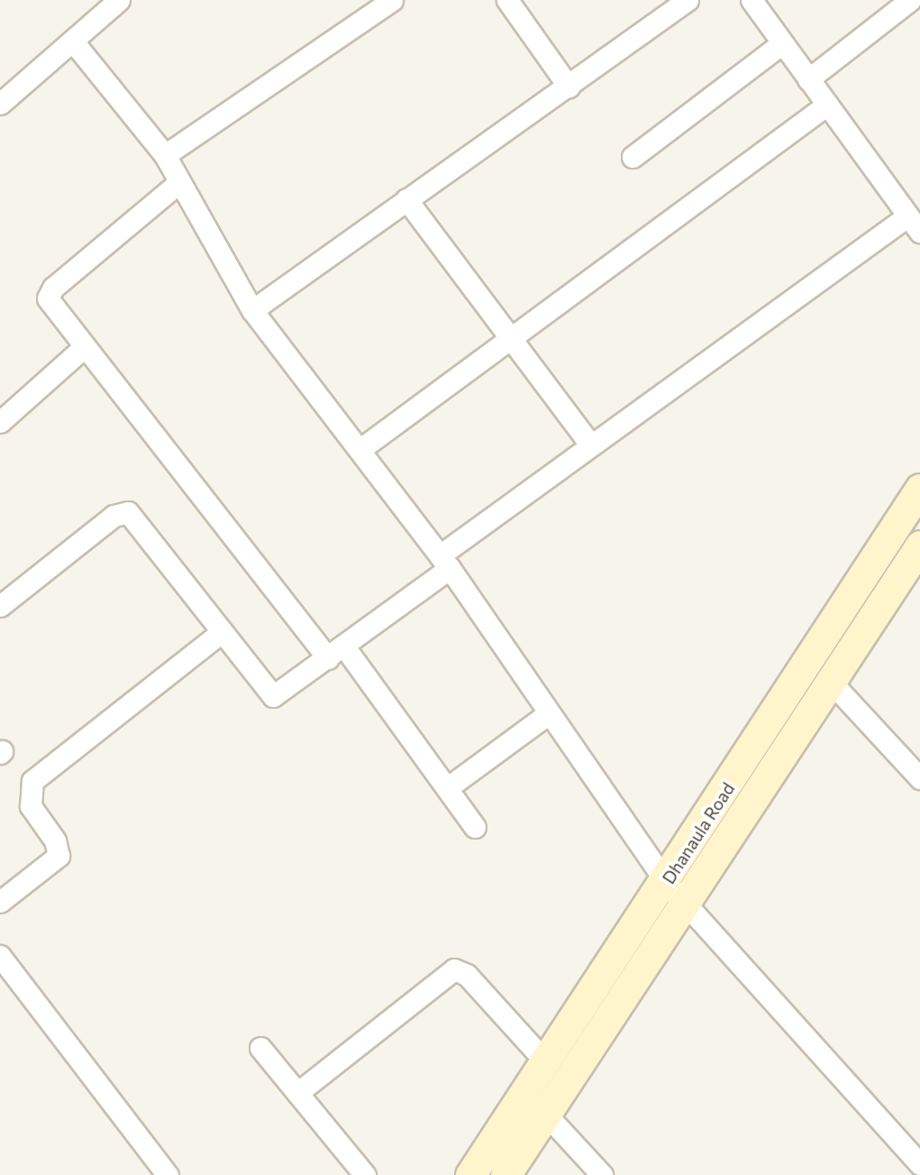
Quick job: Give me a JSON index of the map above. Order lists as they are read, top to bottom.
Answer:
{
  "streets": {
    "street": ["Dhanaula Road"]
  }
}
